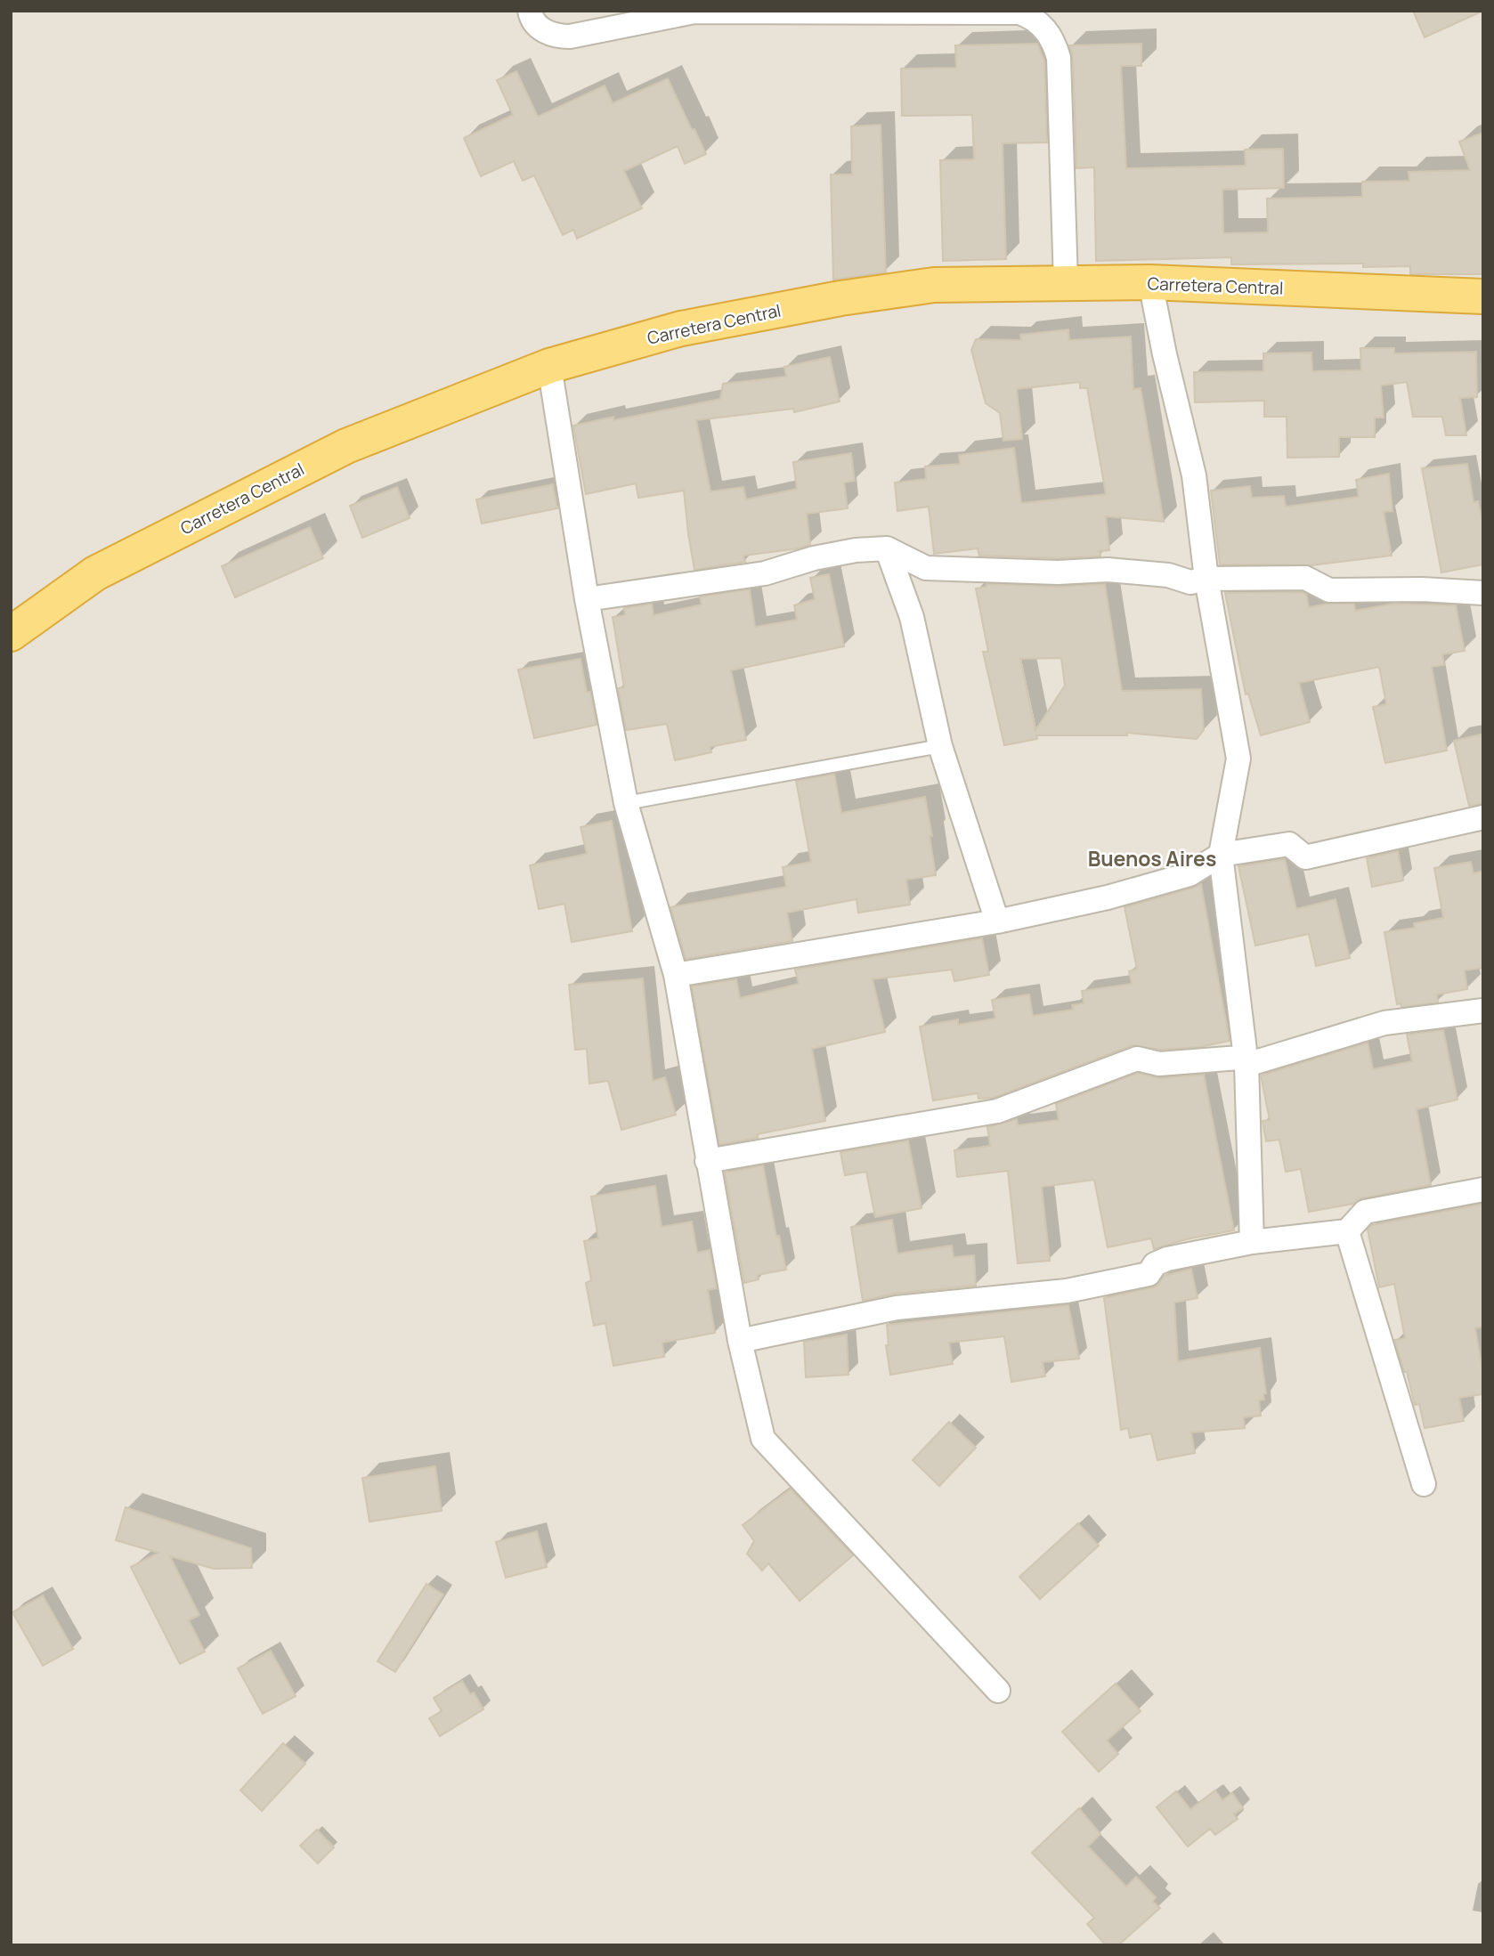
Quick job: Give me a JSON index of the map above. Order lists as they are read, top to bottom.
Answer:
{
  "streets": {
    "highway": ["Carretera Central"]
  },
  "districts": ["Buenos Aires"]
}
